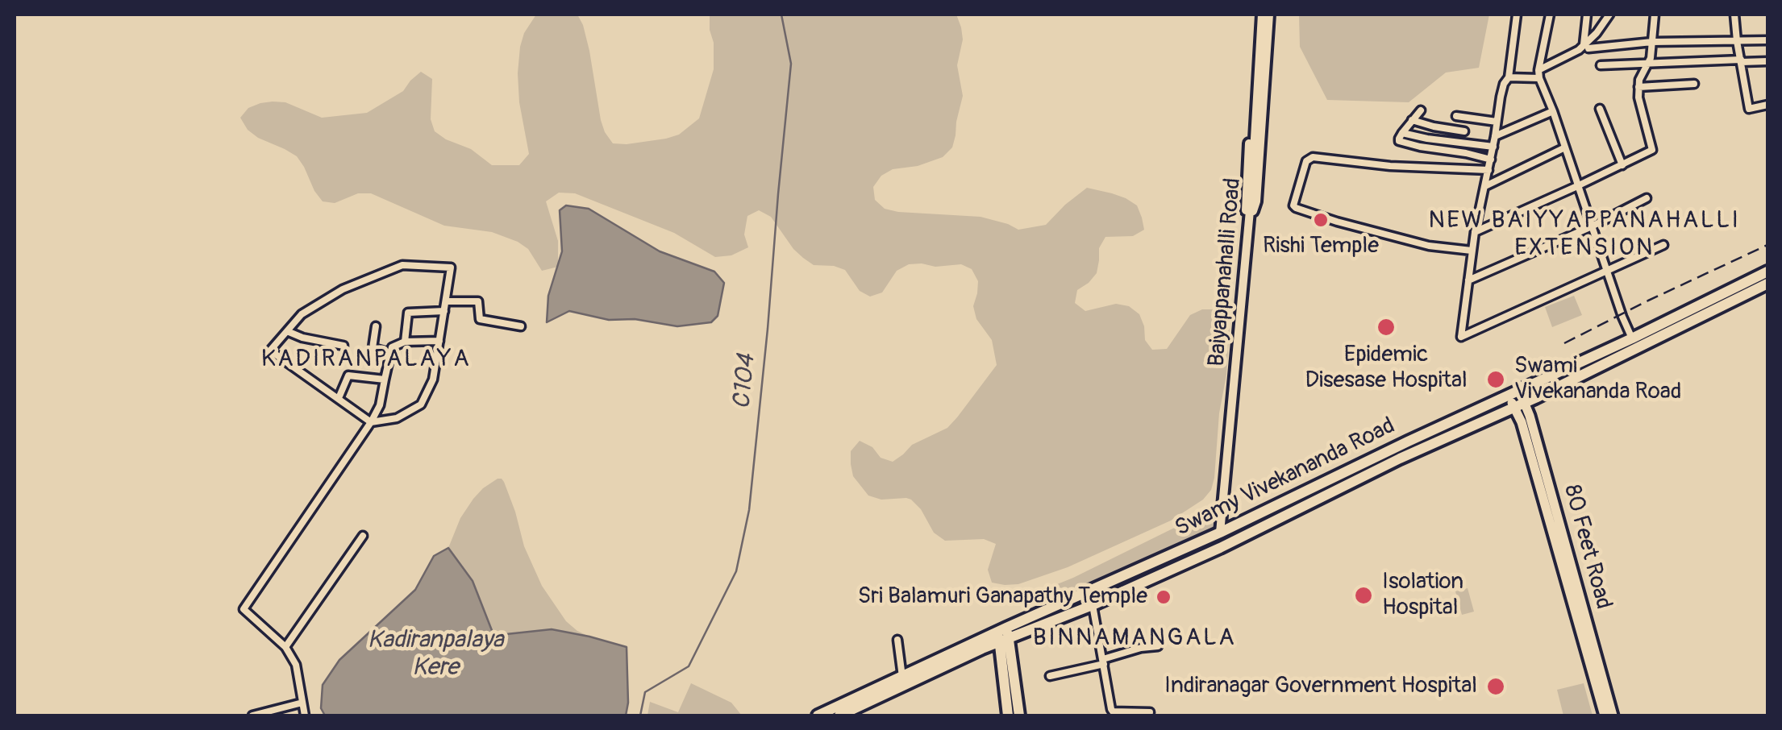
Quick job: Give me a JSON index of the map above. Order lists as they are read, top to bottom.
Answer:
{
  "streets": {
    "main road": ["Swamy Vivekananda Road", "80 Feet Road"],
    "street": ["Baiyappanahalli Road"]
  },
  "crossings": [
    ["Baiyappanahalli Road", "Swamy Vivekananda Road"],
    ["Swamy Vivekananda Road", "80 Feet Road"]
  ],
  "districts": ["NEW BAIYYAPPANAHALLI EXTENSION", "KADIRANPALAYA", "BINNAMANGALA"],
  "water": ["C104", "Kadiranpalaya Kere"],
  "places": [
    "Rishi Temple",
    "Epidemic Disesase Hospital",
    "Swami Vivekananda Road",
    "Isolation Hospital",
    "Sri Balamuri Ganapathy Temple",
    "Indiranagar Government Hospital"
  ]
}
